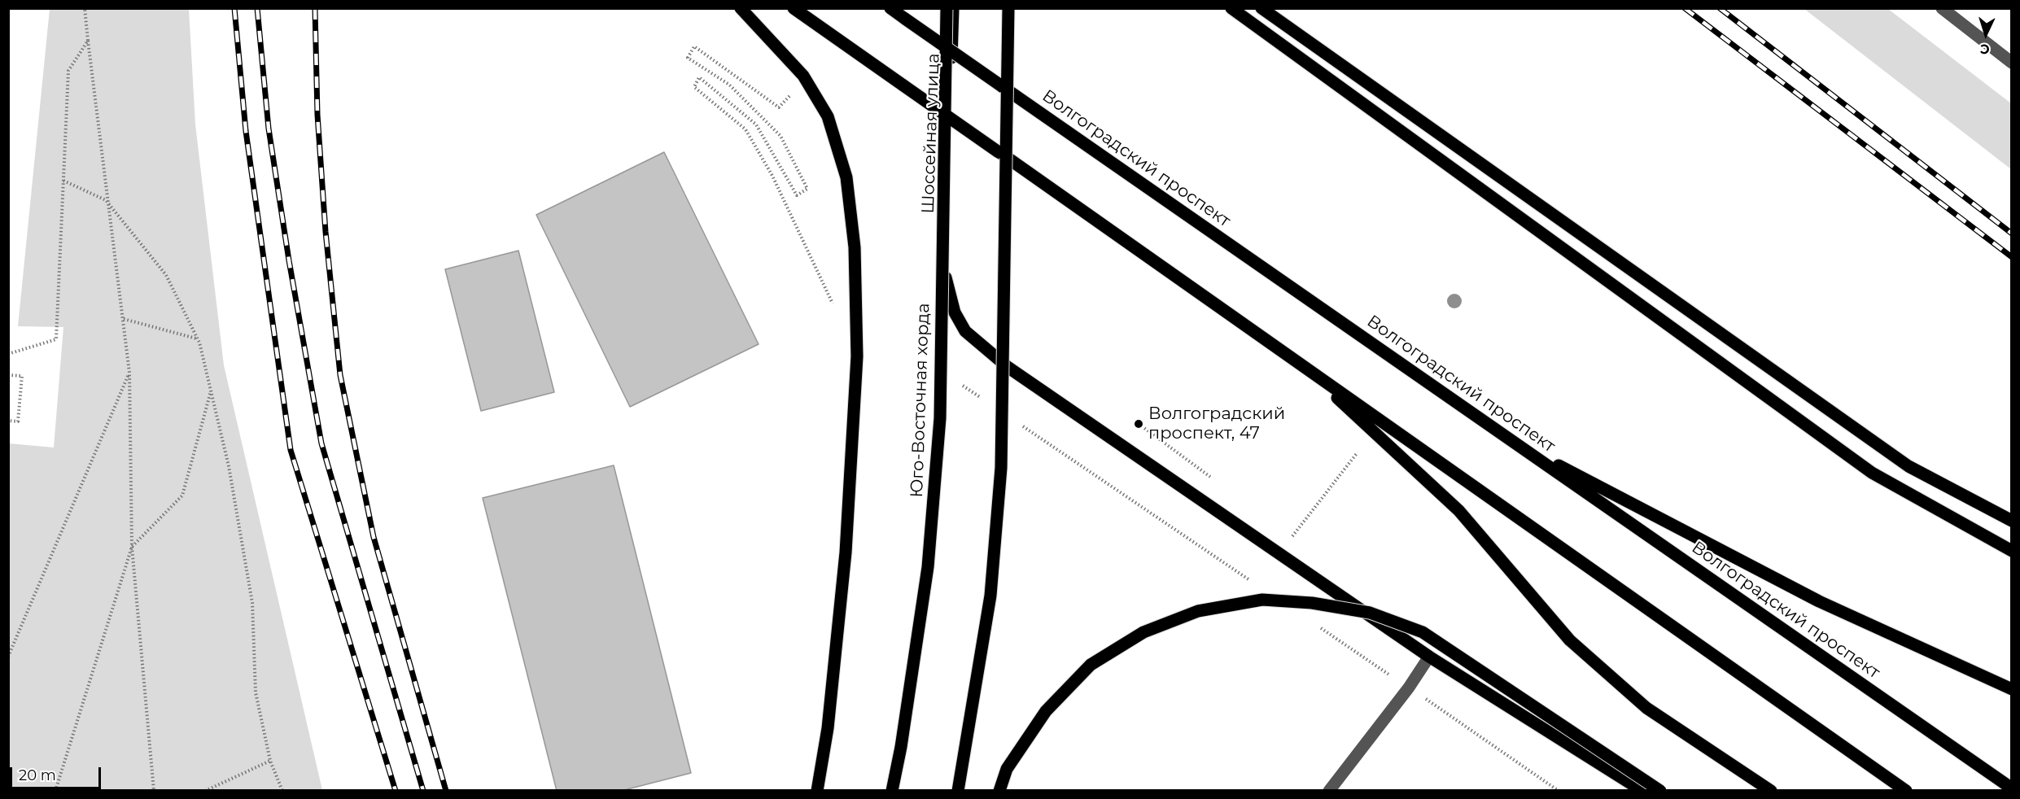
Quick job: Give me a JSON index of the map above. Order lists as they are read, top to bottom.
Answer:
{
  "streets": {
    "main road": ["Шоссейная улица", "Волгоградский проспект", "Юго-Восточная хорда"]
  },
  "places": ["Волгоградский проспект, 47"],
  "scale_bar": "20 m",
  "north": "bottom"
}
